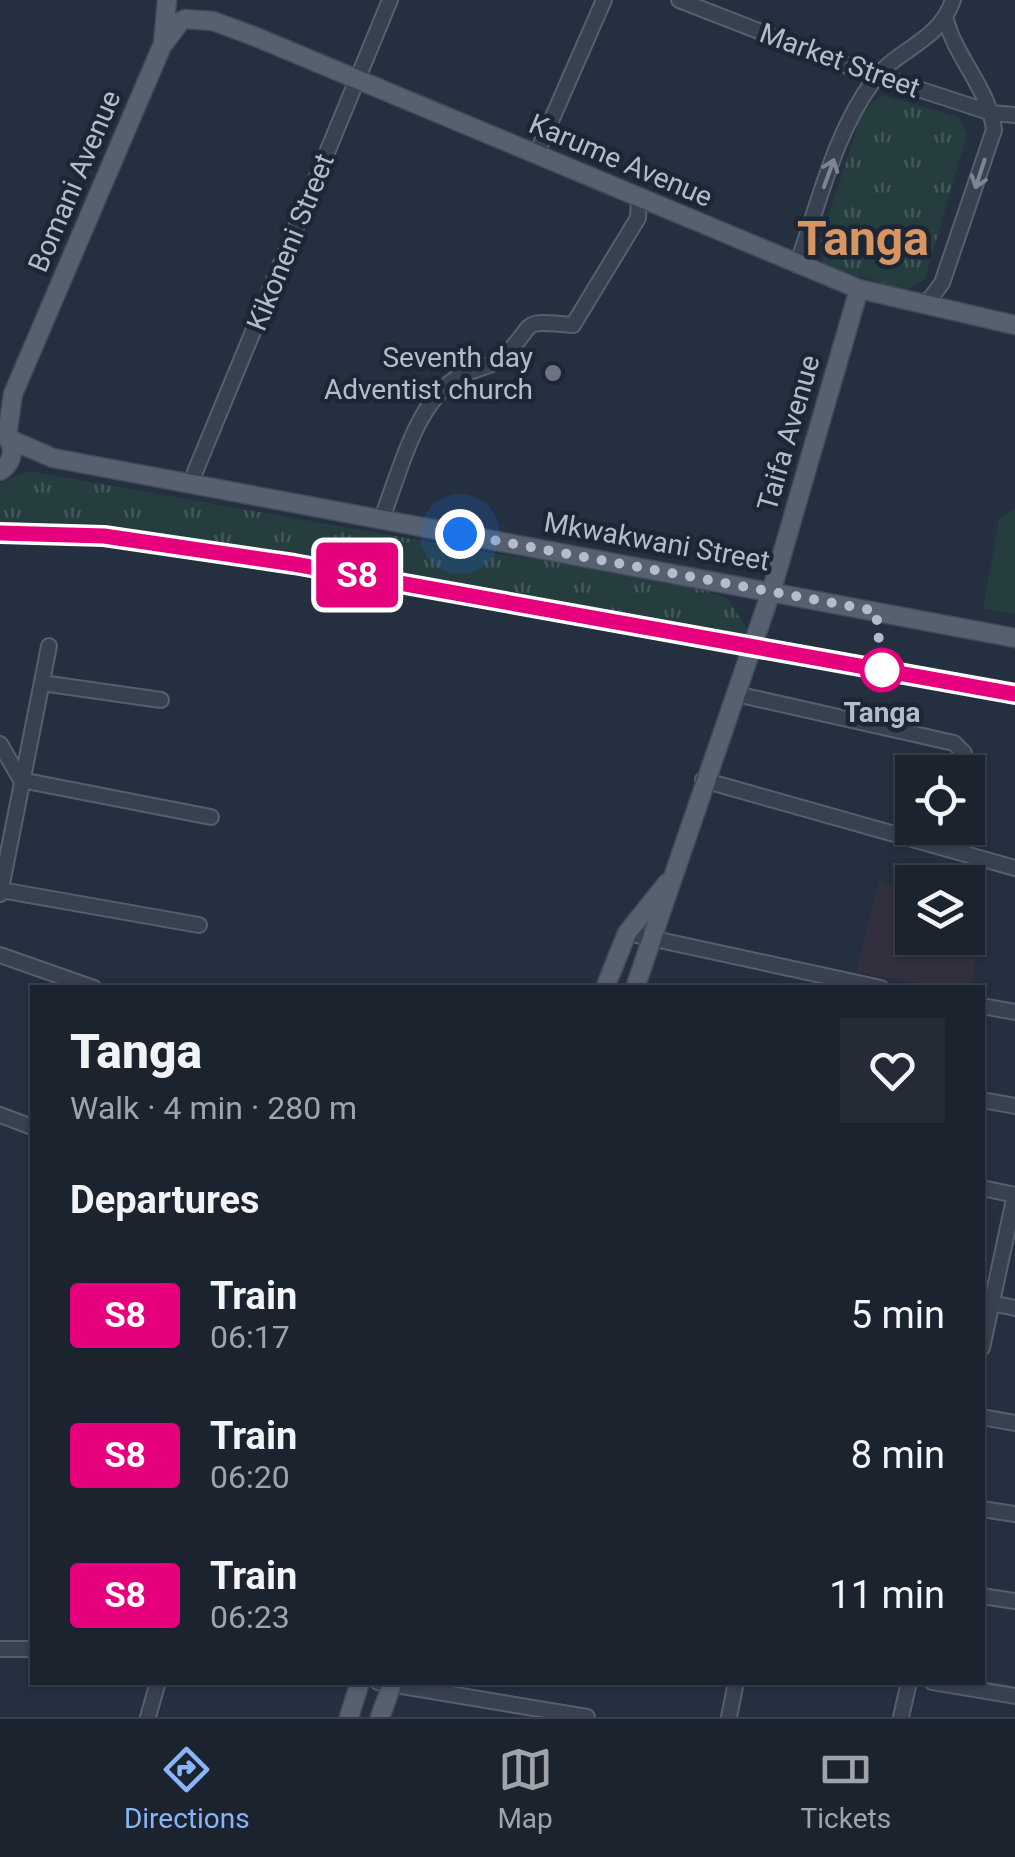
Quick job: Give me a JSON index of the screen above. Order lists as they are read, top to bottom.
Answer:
{
  "streets": {
    "main road": [
      "Karume Avenue",
      "Bomani Avenue",
      "Taifa Avenue",
      "Mkwakwani Street"
    ],
    "street": ["Market Street", "Kikoneni Street"]
  },
  "crossings": [
    ["Karume Avenue", "Bomani Avenue"],
    ["Karume Avenue", "Kikoneni Street"],
    ["Karume Avenue", "Taifa Avenue"],
    ["Kikoneni Street", "Mkwakwani Street"],
    ["Taifa Avenue", "Mkwakwani Street"]
  ],
  "districts": ["Tanga"],
  "places": ["Seventh day Adventist church", "Tanga"],
  "page": {
    "on_map": "S8",
    "heading": [
      ["Tanga", "Walk · 4 min · 280 m"],
      "Departures"
    ],
    "list": [
      {
        "mark": "S8",
        "name": "Train",
        "note": "06:17",
        "value": "5 min"
      },
      {
        "mark": "S8",
        "name": "Train",
        "note": "06:20",
        "value": "8 min"
      },
      {
        "mark": "S8",
        "name": "Train",
        "note": "06:23",
        "value": "11 min"
      }
    ],
    "tabs": ["Directions", "Map", "Tickets"]
  }
}
